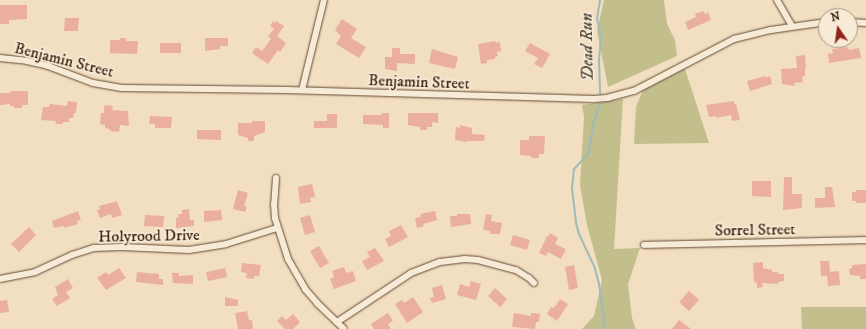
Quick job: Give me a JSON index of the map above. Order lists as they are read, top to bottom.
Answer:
{
  "streets": {
    "street": ["Benjamin Street", "Sorrel Street", "Holyrood Drive"]
  },
  "water": ["Dead Run"],
  "north": "top"
}
